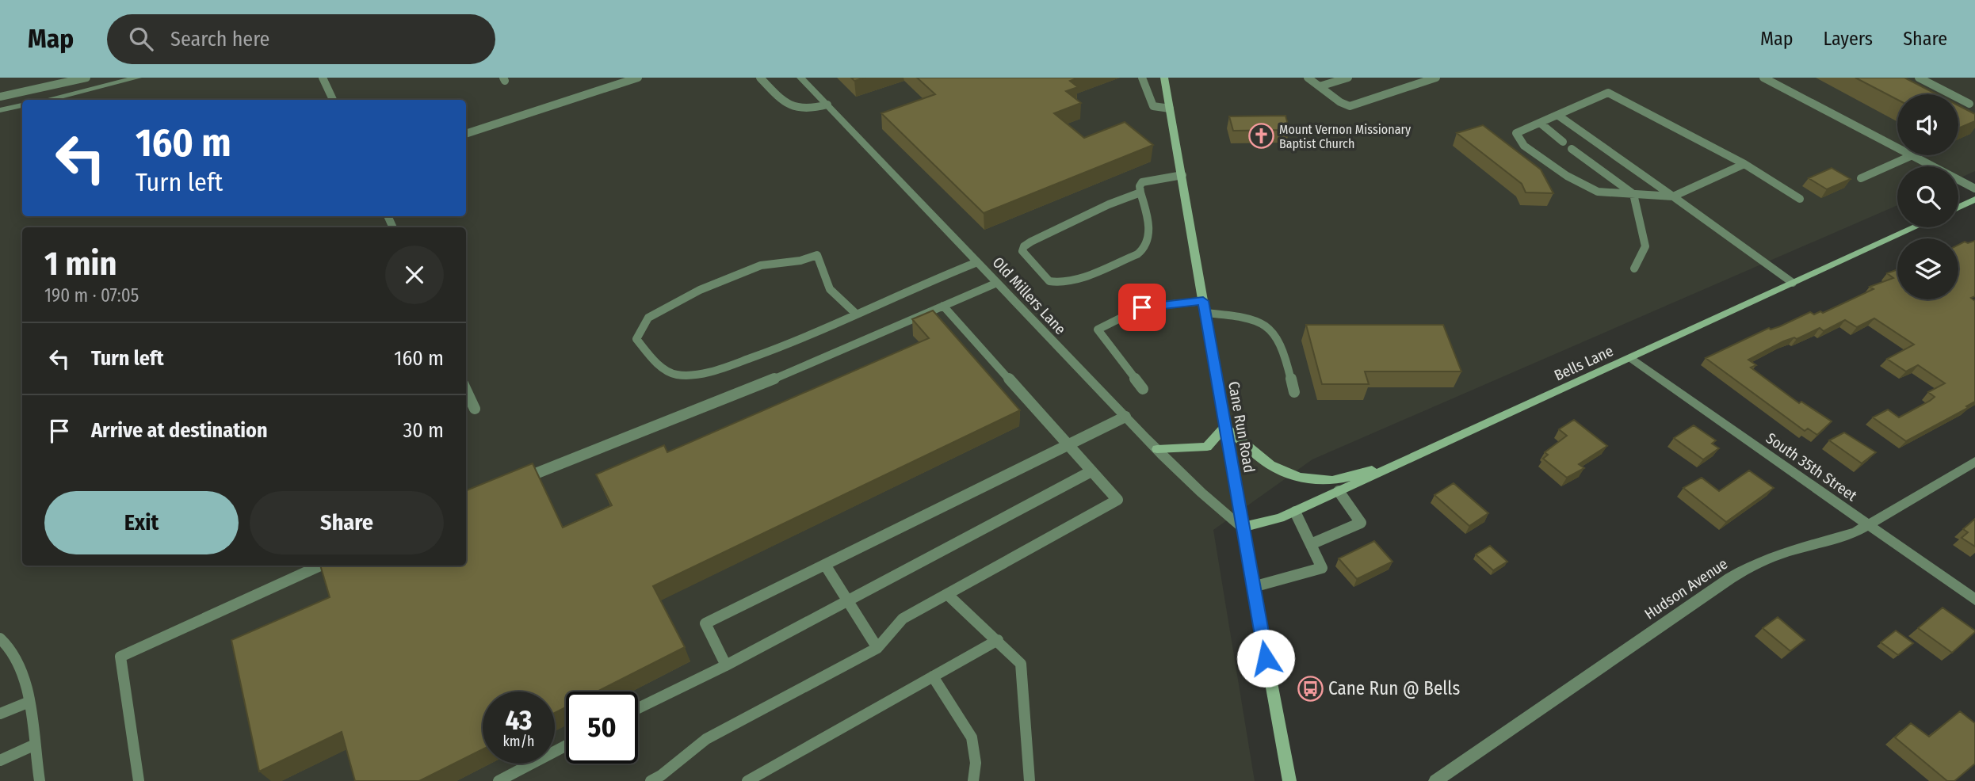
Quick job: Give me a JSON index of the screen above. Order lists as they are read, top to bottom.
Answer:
{
  "streets": {
    "main road": ["Bells Lane", "Cane Run Road"],
    "street": ["Old Millers Lane", "South 35th Street", "Hudson Avenue"]
  },
  "crossings": [
    ["Old Millers Lane", "Bells Lane"],
    ["Old Millers Lane", "Cane Run Road"],
    ["Bells Lane", "Cane Run Road"],
    ["Bells Lane", "South 35th Street"],
    ["South 35th Street", "Hudson Avenue"]
  ],
  "places": {
    "church": ["Mount Vernon Missionary Baptist Church"],
    "bus stop": ["Cane Run @ Bells"]
  },
  "page": {
    "header": "Map",
    "search": "Search here",
    "nav": ["Map", "Layers", "Share"],
    "turn": ["160 m", "Turn left"],
    "heading": ["1 min", "190 m · 07:05"],
    "list": [
      {
        "name": "Turn left",
        "value": "160 m"
      },
      {
        "name": "Arrive at destination",
        "value": "30 m"
      }
    ],
    "buttons": ["Exit", "Share"],
    "speed": "43 km/h",
    "limit": "50"
  }
}
